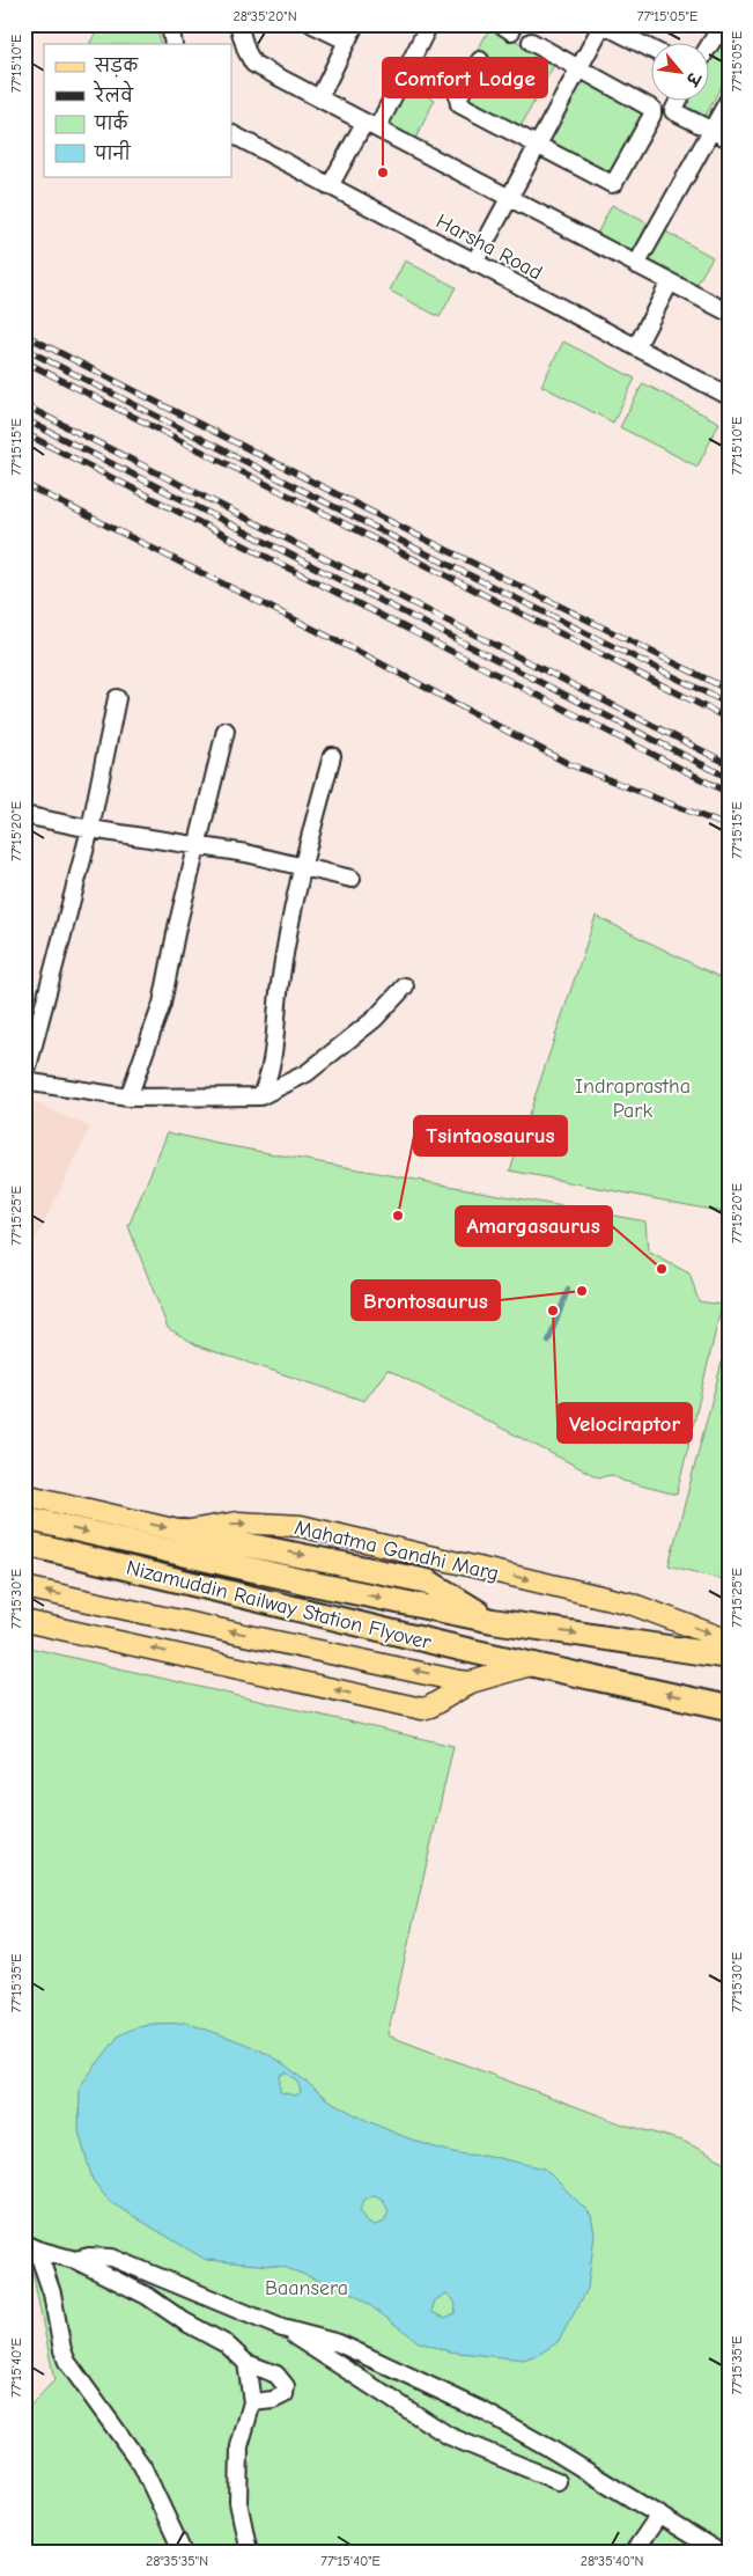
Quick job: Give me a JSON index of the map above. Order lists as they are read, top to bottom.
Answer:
{
  "streets": {
    "highway": ["Nizamuddin Railway Station Flyover"],
    "main road": ["Mahatma Gandhi Marg"],
    "street": ["Harsha Road"]
  },
  "parks": ["Indraprastha Park", "Baansera"],
  "places": [
    "Comfort Lodge",
    "Tsintaosaurus",
    "Amargasaurus",
    "Brontosaurus",
    "Velociraptor"
  ],
  "legend": [
    "सड़क",
    "रेलवे",
    "पार्क",
    "पानी"
  ],
  "north": "bottom right",
  "coordinates": [
    "28°35'20\"N",
    "77°15'05\"E",
    "77°15'10\"E",
    "77°15'15\"E",
    "77°15'20\"E",
    "77°15'25\"E",
    "77°15'30\"E",
    "77°15'35\"E",
    "77°15'40\"E",
    "28°35'35\"N",
    "28°35'40\"N"
  ]
}
